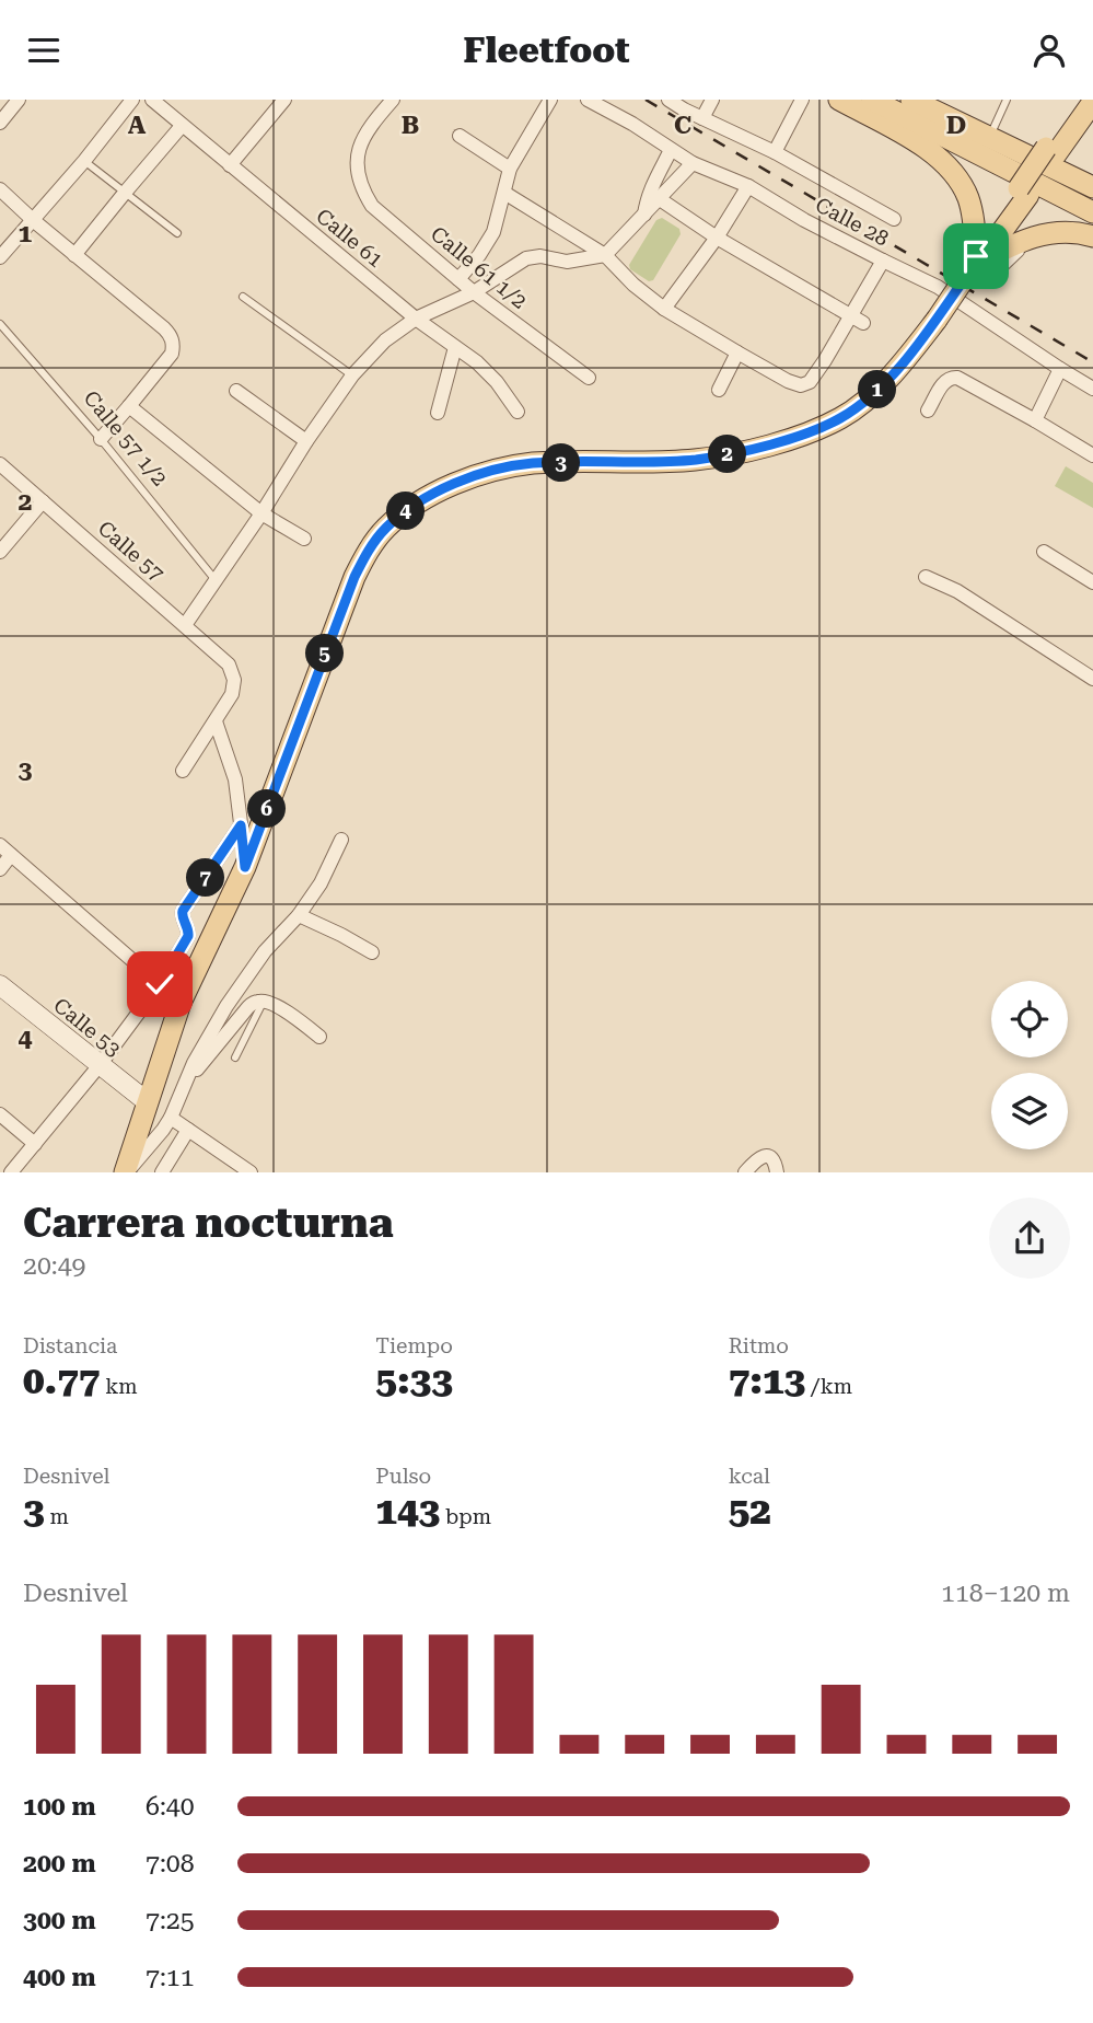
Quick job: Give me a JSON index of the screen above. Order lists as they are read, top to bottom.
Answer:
{
  "streets": {
    "street": [
      "Calle 28",
      "Calle 61",
      "Calle 61 1/2",
      "Calle 57 1/2",
      "Calle 57",
      "Calle 53"
    ]
  },
  "page": {
    "header": "Fleetfoot",
    "pins": [
      "1",
      "2",
      "3",
      "4",
      "5",
      "6",
      "7"
    ],
    "heading": ["Carrera nocturna", "20:49"],
    "stats": [
      ["Distancia", "0.77 km"],
      ["Tiempo", "5:33"],
      ["Ritmo", "7:13 /km"],
      ["Desnivel", "3 m"],
      ["Pulso", "143 bpm"],
      ["kcal", "52"]
    ],
    "chart": ["Desnivel", "118–120 m"],
    "list": [
      {
        "name": "100 m",
        "note": "6:40"
      },
      {
        "name": "200 m",
        "note": "7:08"
      },
      {
        "name": "300 m",
        "note": "7:25"
      },
      {
        "name": "400 m",
        "note": "7:11"
      }
    ]
  },
  "grid": {
    "columns": [
      "A",
      "B",
      "C",
      "D"
    ],
    "rows": [
      "1",
      "2",
      "3",
      "4"
    ]
  }
}
